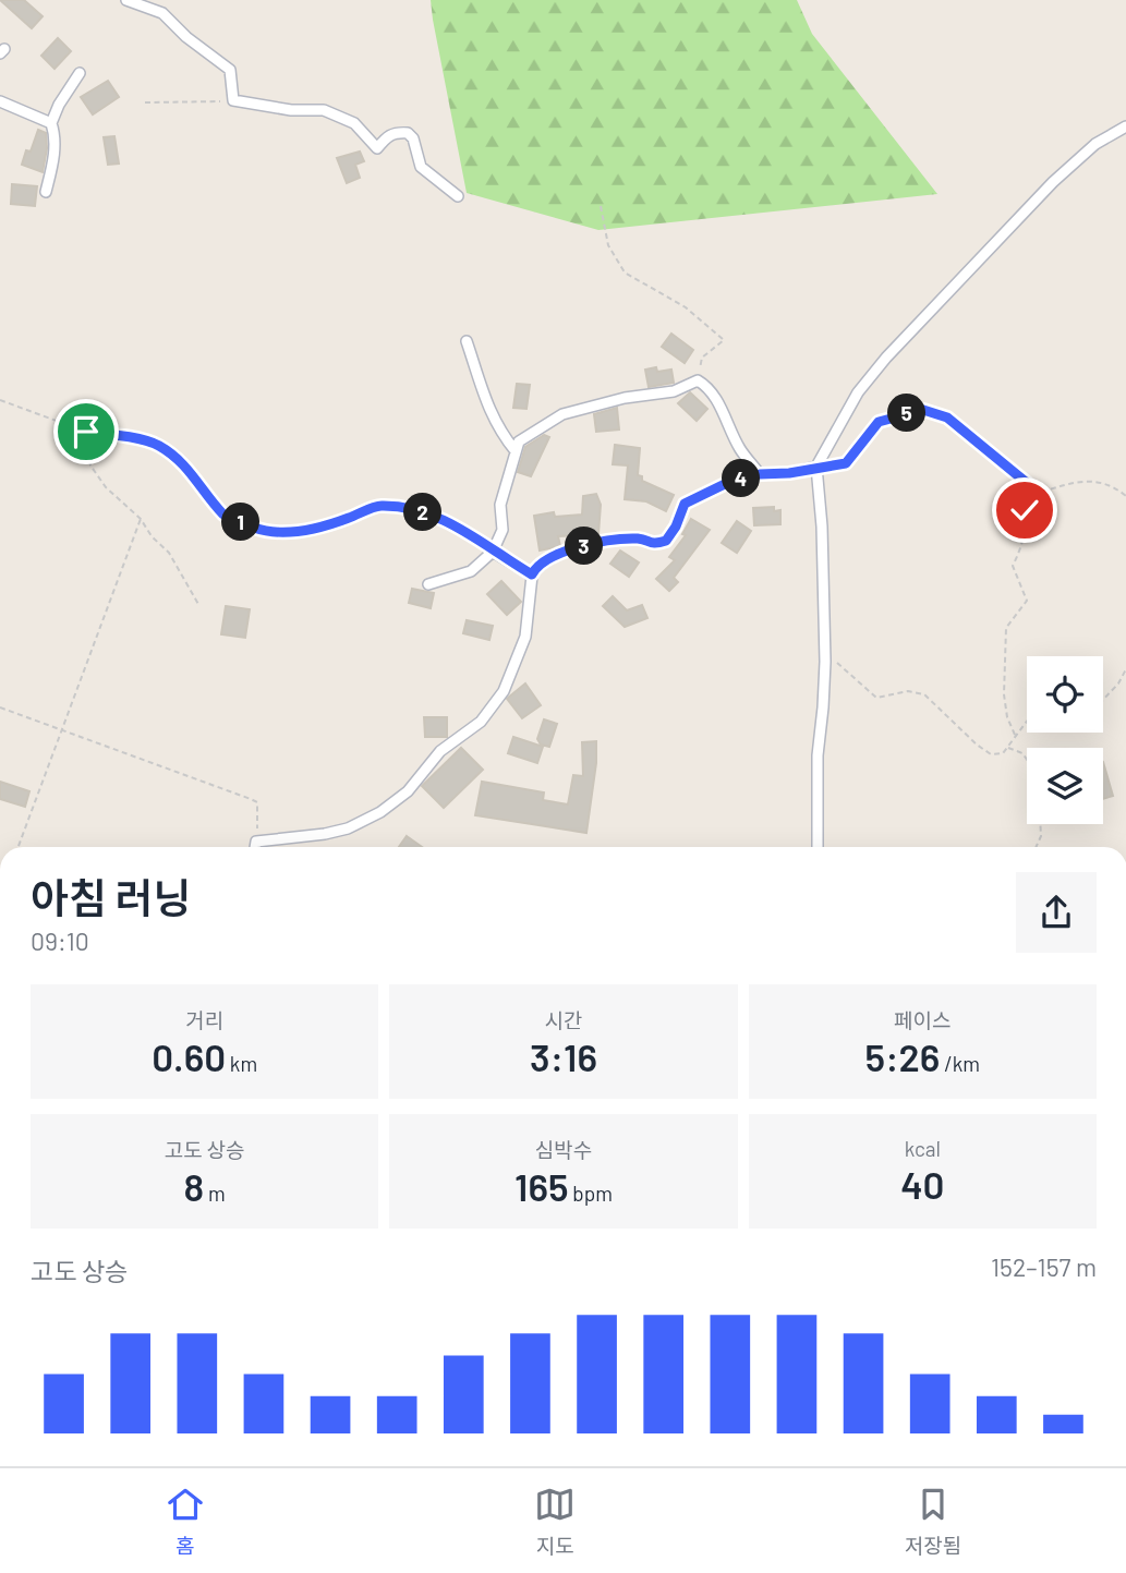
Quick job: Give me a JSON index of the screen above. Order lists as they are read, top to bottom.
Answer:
{
  "page": {
    "pins": [
      "5",
      "4",
      "2",
      "1",
      "3"
    ],
    "heading": ["아침 러닝", "09:10"],
    "stats": [
      ["거리", "0.60 km"],
      ["시간", "3:16"],
      ["페이스", "5:26 /km"],
      ["고도 상승", "8 m"],
      ["심박수", "165 bpm"],
      ["kcal", "40"]
    ],
    "chart": ["고도 상승", "152–157 m"],
    "tabs": ["홈", "지도", "저장됨"]
  }
}
